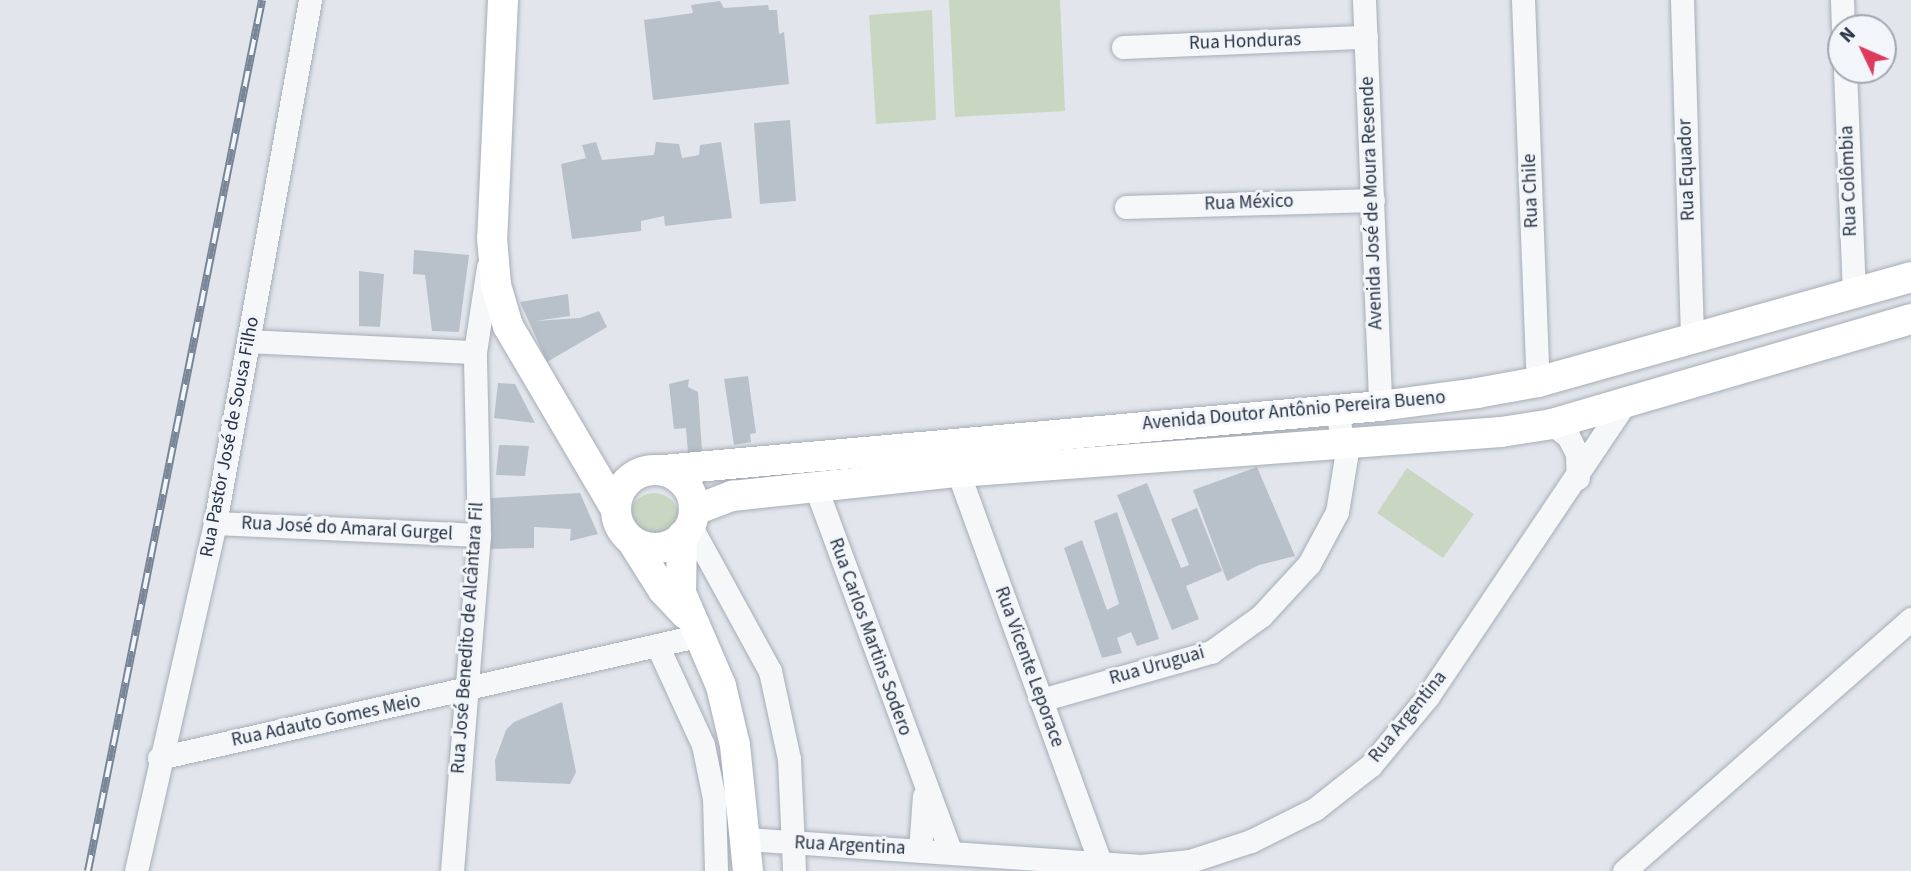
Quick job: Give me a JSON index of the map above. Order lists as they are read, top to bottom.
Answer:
{
  "streets": {
    "main road": ["Avenida Doutor Antônio Pereira Bueno"],
    "street": [
      "Rua Honduras",
      "Rua Equador",
      "Rua Colômbia",
      "Rua Chile",
      "Rua México",
      "Avenida José de Moura Resende",
      "Rua Pastor José de Sousa Filho",
      "Rua José do Amaral Gurgel",
      "Rua Carlos Martins Sodero",
      "Rua José Benedito de Alcântara Fil",
      "Rua Uruguai",
      "Rua Vicente Leporace",
      "Rua Argentina",
      "Rua Adauto Gomes Meio"
    ]
  },
  "crossings": [
    ["Rua Honduras", "Avenida José de Moura Resende"],
    ["Rua Equador", "Avenida Doutor Antônio Pereira Bueno"],
    ["Rua Colômbia", "Avenida Doutor Antônio Pereira Bueno"],
    ["Rua Chile", "Avenida Doutor Antônio Pereira Bueno"],
    ["Rua México", "Avenida José de Moura Resende"],
    ["Avenida José de Moura Resende", "Avenida Doutor Antônio Pereira Bueno"],
    ["Avenida Doutor Antônio Pereira Bueno", "Rua Carlos Martins Sodero"],
    ["Avenida Doutor Antônio Pereira Bueno", "Rua Uruguai"],
    ["Avenida Doutor Antônio Pereira Bueno", "Rua Vicente Leporace"],
    ["Avenida Doutor Antônio Pereira Bueno", "Rua Argentina"],
    ["Rua Pastor José de Sousa Filho", "Rua José do Amaral Gurgel"],
    ["Rua Pastor José de Sousa Filho", "Rua Adauto Gomes Meio"],
    ["Rua José do Amaral Gurgel", "Rua José Benedito de Alcântara Fil"],
    ["Rua Carlos Martins Sodero", "Rua Argentina"],
    ["Rua José Benedito de Alcântara Fil", "Rua Adauto Gomes Meio"],
    ["Rua Uruguai", "Rua Vicente Leporace"],
    ["Rua Vicente Leporace", "Rua Argentina"]
  ],
  "north": "top left"
}
